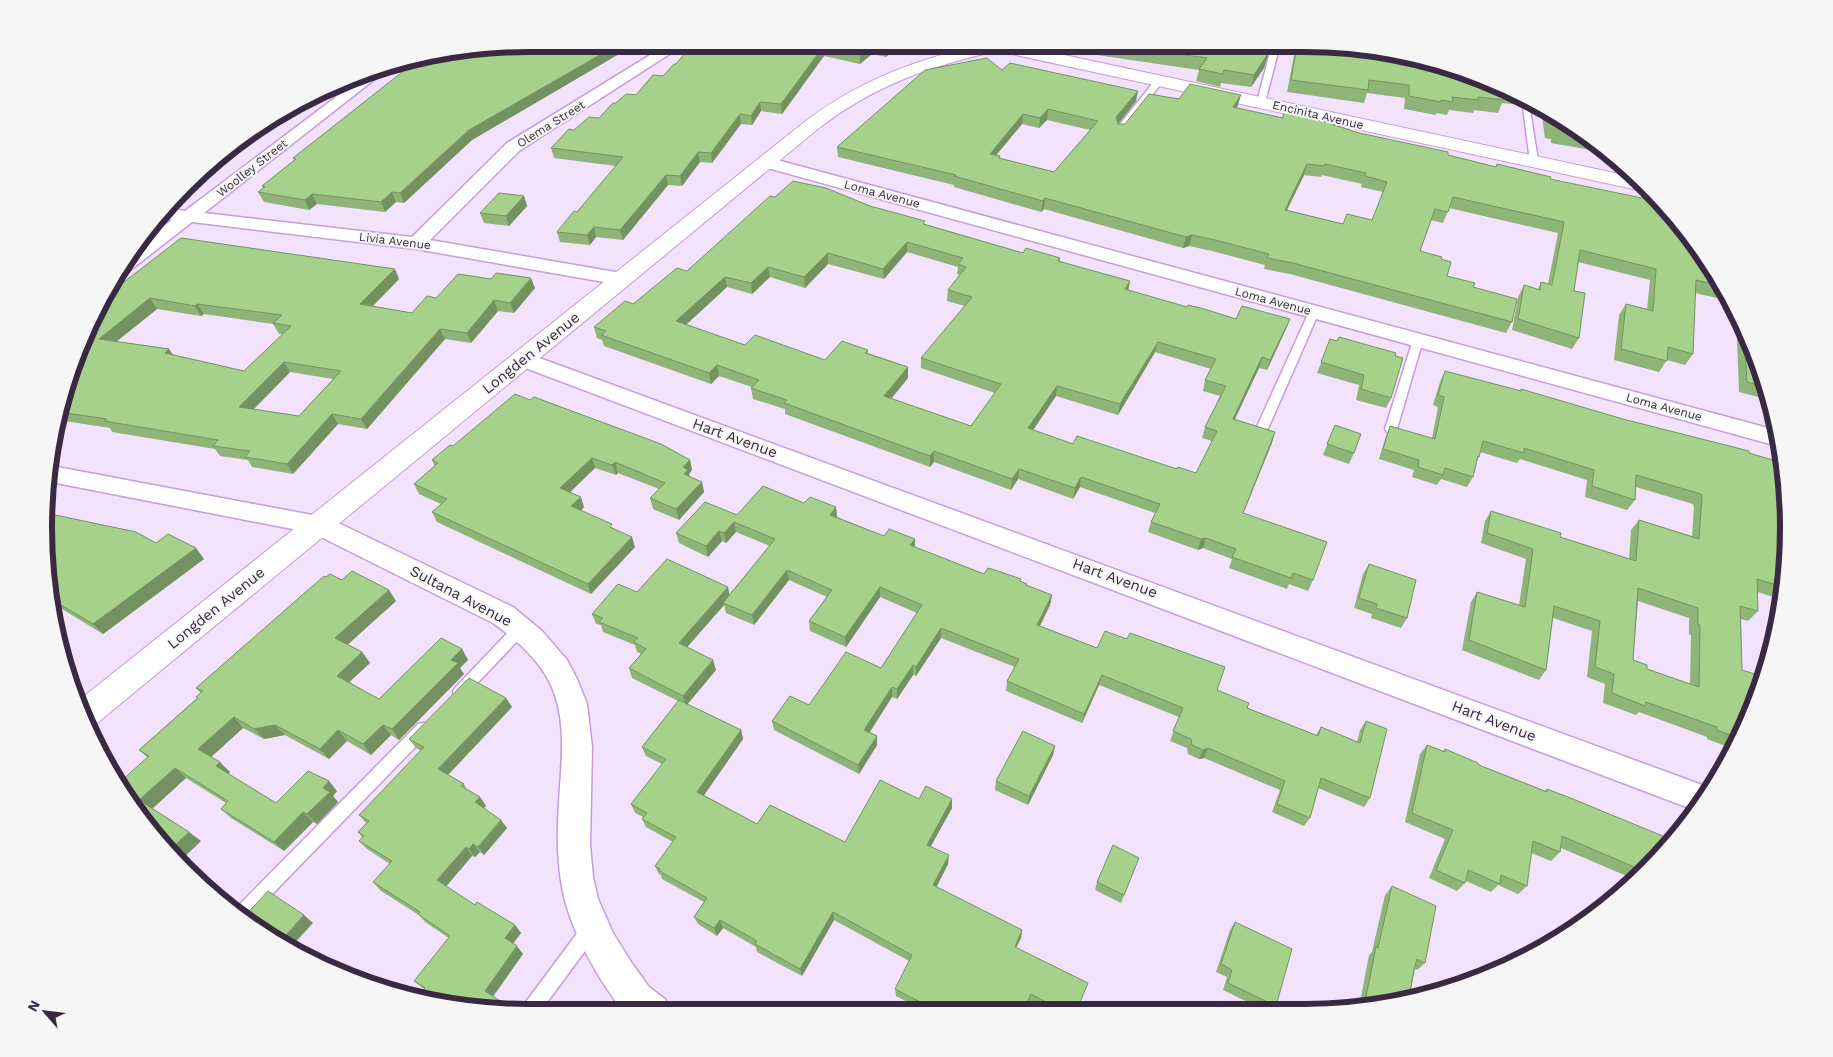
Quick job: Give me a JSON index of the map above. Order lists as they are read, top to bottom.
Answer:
{
  "streets": {
    "street": [
      "Encinita Avenue",
      "Olema Street",
      "Woolley Street",
      "Loma Avenue",
      "Livia Avenue",
      "Longden Avenue",
      "Hart Avenue",
      "Sultana Avenue"
    ]
  },
  "crossings": [
    ["Olema Street", "Livia Avenue"],
    ["Woolley Street", "Livia Avenue"],
    ["Loma Avenue", "Longden Avenue"],
    ["Livia Avenue", "Longden Avenue"],
    ["Longden Avenue", "Hart Avenue"],
    ["Longden Avenue", "Sultana Avenue"]
  ],
  "north": "top left"
}
